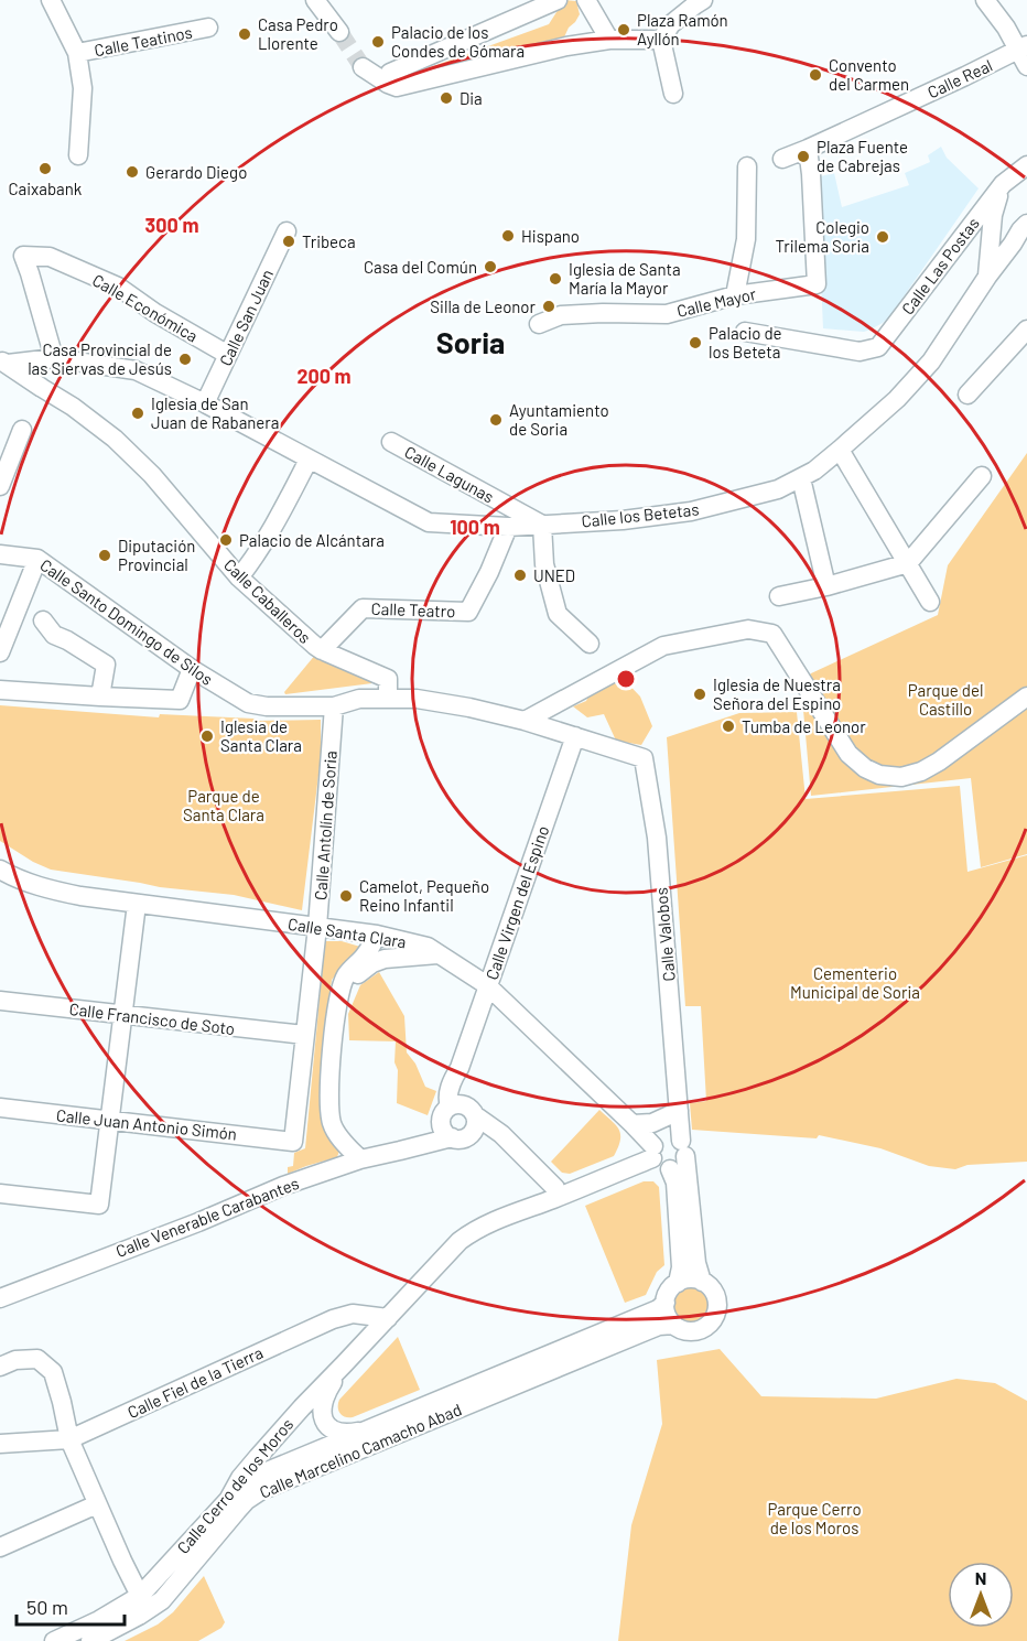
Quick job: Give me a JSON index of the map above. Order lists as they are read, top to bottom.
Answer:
{
  "streets": {
    "street": [
      "Calle Teatinos",
      "Calle Real",
      "Calle Las Postas",
      "Calle Mayor",
      "Calle Económica",
      "Calle San Juan",
      "Calle Lagunas",
      "Calle los Betetas",
      "Calle Caballeros",
      "Calle Teatro",
      "Calle Santo Domingo de Silos",
      "Calle Antolín de Soria",
      "Calle Virgen del Espino",
      "Calle Santa Clara",
      "Calle Valobos",
      "Calle Francisco de Soto",
      "Calle Juan Antonio Simón",
      "Calle Venerable Carabantes",
      "Calle Fiel de la Tierra",
      "Calle Marcelino Camacho Abad",
      "Calle Cerro de los Moros"
    ]
  },
  "crossings": [
    ["Calle Real", "Calle Mayor"],
    ["Calle Las Postas", "Calle los Betetas"],
    ["Calle Económica", "Calle San Juan"],
    ["Calle Económica", "Calle los Betetas"],
    ["Calle San Juan", "Calle los Betetas"],
    ["Calle Lagunas", "Calle los Betetas"],
    ["Calle los Betetas", "Calle Caballeros"],
    ["Calle los Betetas", "Calle Teatro"],
    ["Calle Caballeros", "Calle Teatro"],
    ["Calle Santo Domingo de Silos", "Calle Antolín de Soria"],
    ["Calle Antolín de Soria", "Calle Santa Clara"],
    ["Calle Antolín de Soria", "Calle Francisco de Soto"],
    ["Calle Antolín de Soria", "Calle Juan Antonio Simón"],
    ["Calle Virgen del Espino", "Calle Santa Clara"],
    ["Calle Virgen del Espino", "Calle Valobos"],
    ["Calle Virgen del Espino", "Calle Venerable Carabantes"],
    ["Calle Santa Clara", "Calle Valobos"],
    ["Calle Santa Clara", "Calle Marcelino Camacho Abad"],
    ["Calle Santa Clara", "Calle Cerro de los Moros"],
    ["Calle Valobos", "Calle Marcelino Camacho Abad"],
    ["Calle Valobos", "Calle Cerro de los Moros"],
    ["Calle Fiel de la Tierra", "Calle Cerro de los Moros"],
    ["Calle Marcelino Camacho Abad", "Calle Cerro de los Moros"]
  ],
  "districts": ["Soria"],
  "parks": [
    "Parque del Castillo",
    "Parque de Santa Clara",
    "Cementerio Municipal de Soria",
    "Parque Cerro de los Moros"
  ],
  "places": [
    "Plaza Ramón Ayllón",
    "Casa Pedro Llorente",
    "Palacio de los Condes de Gómara",
    "Convento del Carmen",
    "Dia",
    "Plaza Fuente de Cabrejas",
    "Caixabank",
    "Gerardo Diego",
    "Hispano",
    "Colegio Trilema Soria",
    "Tribeca",
    "Casa del Común",
    "Iglesia de Santa María la Mayor",
    "Silla de Leonor",
    "Palacio de los Beteta",
    "Casa Provincial de las Siervas de Jesús",
    "Iglesia de San Juan de Rabanera",
    "Ayuntamiento de Soria",
    "Palacio de Alcántara",
    "Diputación Provincial",
    "UNED",
    "Iglesia de Nuestra Señora del Espino",
    "Tumba de Leonor",
    "Iglesia de Santa Clara",
    "Camelot, Pequeño Reino Infantil"
  ],
  "scale_bar": "50 m",
  "north": "top",
  "rings": ["300 m", "200 m", "100 m"]
}
